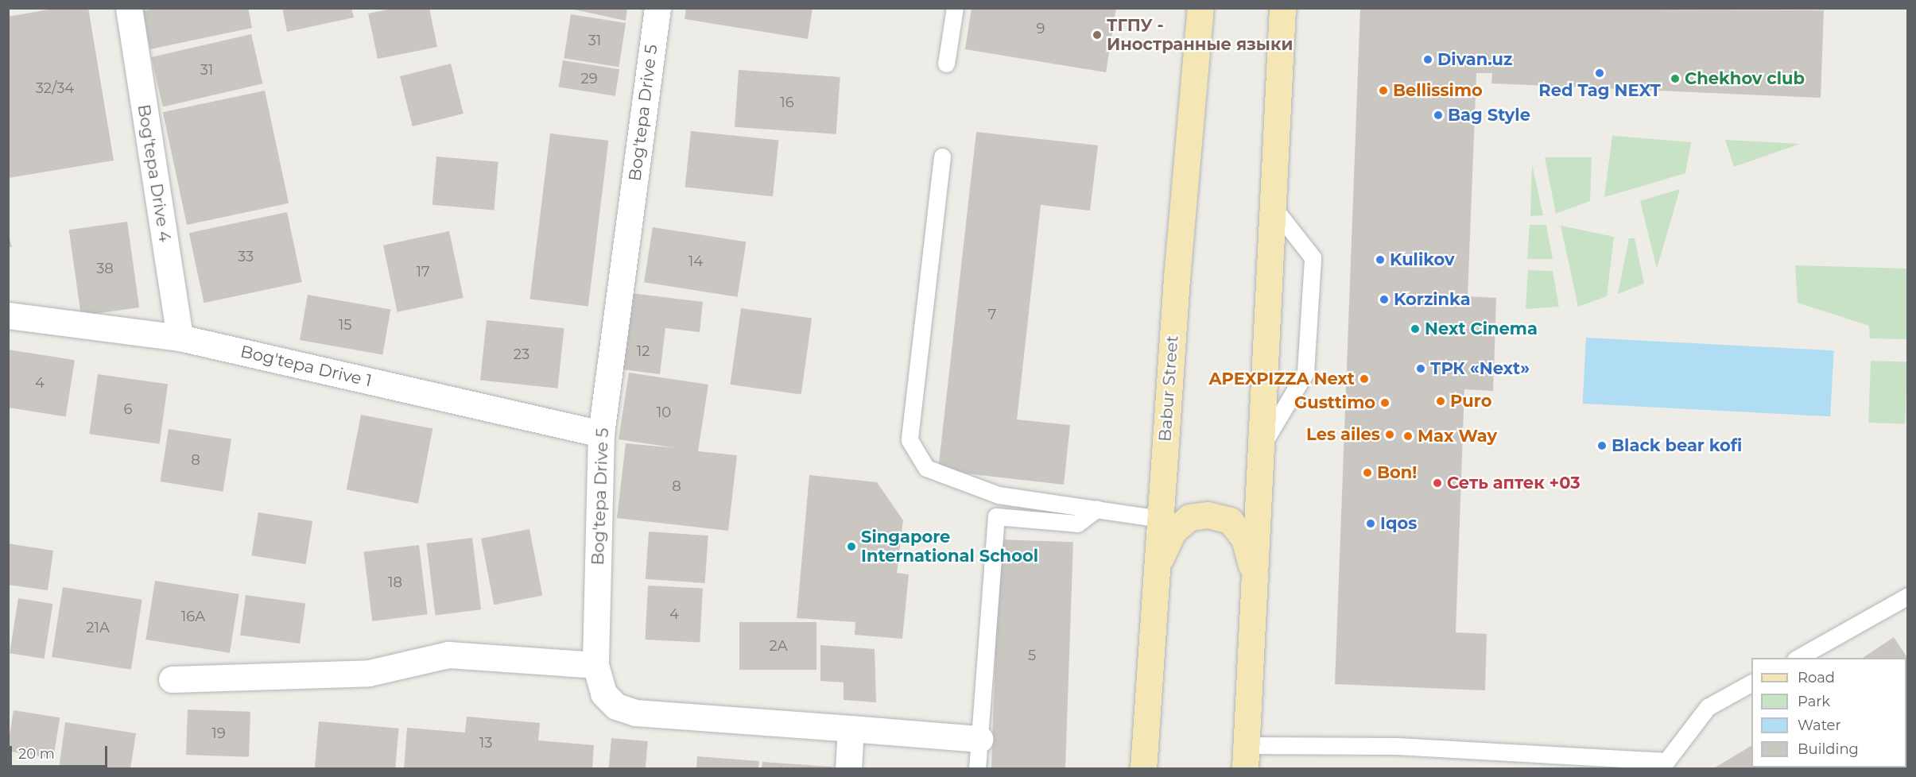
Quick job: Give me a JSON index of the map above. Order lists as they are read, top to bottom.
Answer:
{
  "streets": {
    "main road": ["Babur Street"],
    "street": ["Bog'tepa Drive 5", "Bog'tepa Drive 4", "Bog'tepa Drive 1"]
  },
  "crossings": [
    ["Bog'tepa Drive 5", "Bog'tepa Drive 1"],
    ["Bog'tepa Drive 4", "Bog'tepa Drive 1"]
  ],
  "places": [
    "ТГПУ - Иностранные языки",
    "Divan.uz",
    "Red Tag NEXT",
    "Chekhov club",
    "Bellissimo",
    "Bag Style",
    "Kulikov",
    "Korzinka",
    "Next Cinema",
    "ТРК «Next»",
    "APEXPIZZA Next",
    "Puro",
    "Gusttimo",
    "Les ailes",
    "Max Way",
    "Black bear kofi",
    "Bon!",
    "Сеть аптек +03",
    "Iqos",
    "Singapore International School"
  ],
  "house_numbers": [
    "9",
    "31",
    "31",
    "29",
    "32/34",
    "16",
    "33",
    "14",
    "38",
    "17",
    "7",
    "15",
    "12",
    "23",
    "4",
    "6",
    "10",
    "8",
    "8",
    "18",
    "4",
    "16A",
    "21A",
    "2A",
    "5",
    "19",
    "13"
  ],
  "legend": [
    "Road",
    "Park",
    "Water",
    "Building"
  ],
  "scale_bar": "20 m"
}
